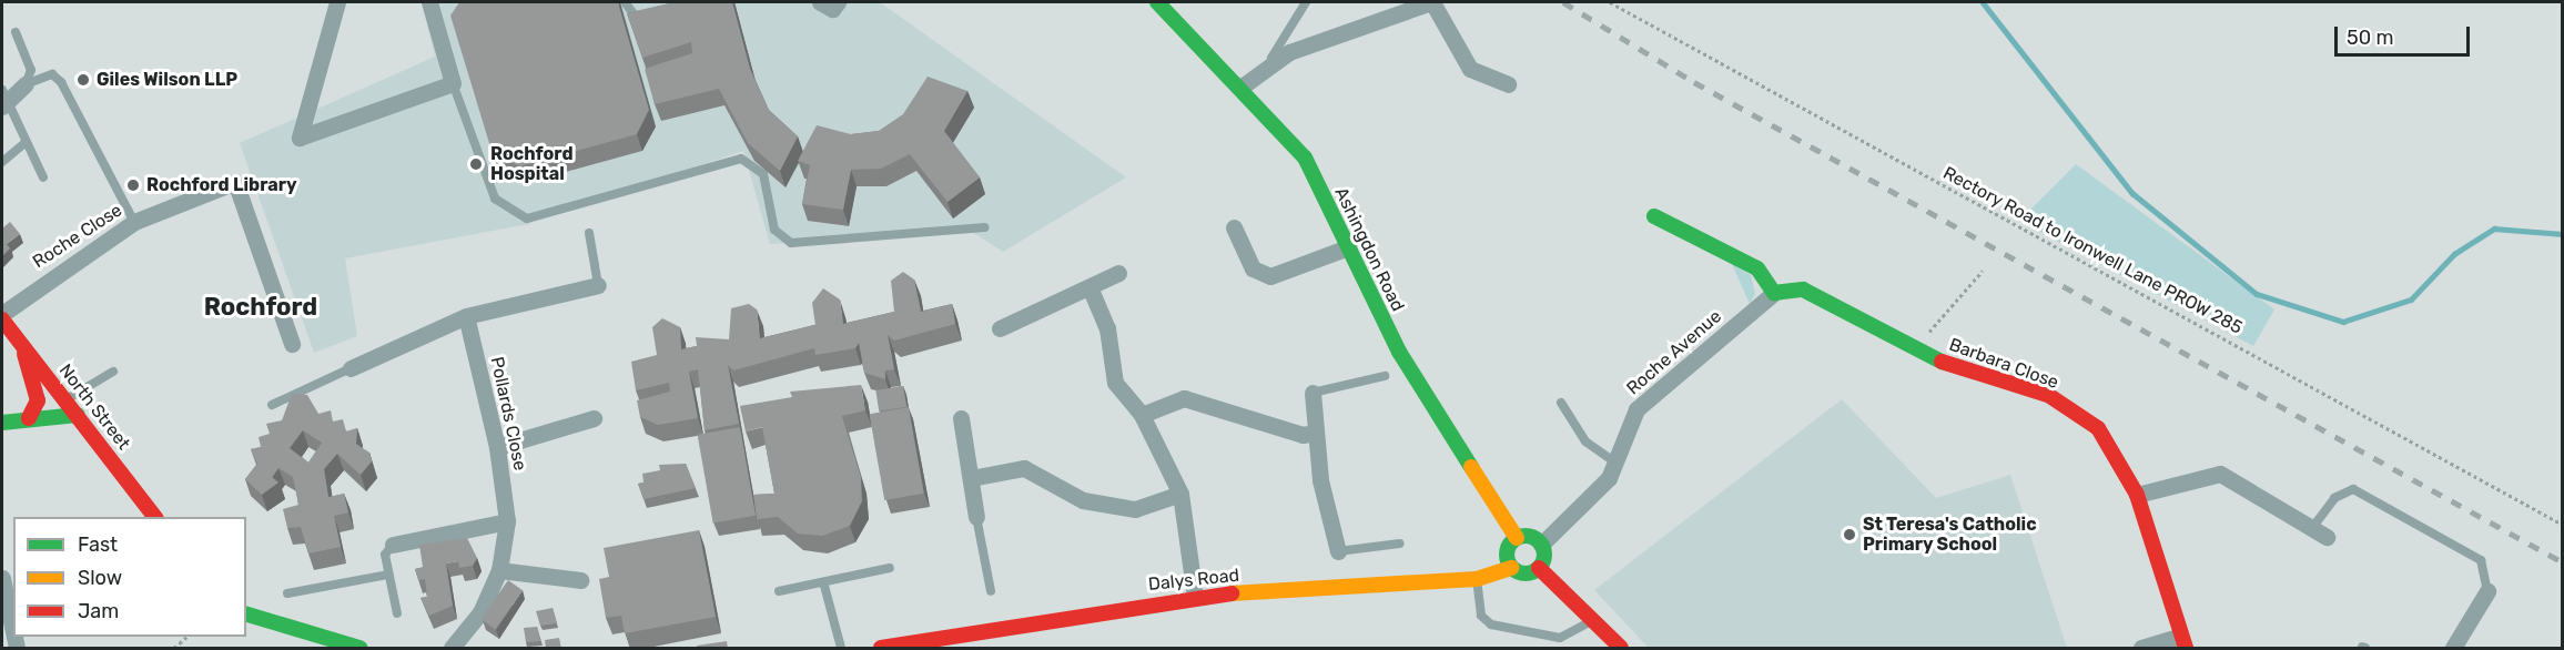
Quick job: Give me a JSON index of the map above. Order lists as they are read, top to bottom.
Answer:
{
  "streets": {
    "street": [
      "Roche Close",
      "Ashingdon Road",
      "Roche Avenue",
      "Barbara Close",
      "North Street",
      "Pollards Close",
      "Dalys Road"
    ],
    "path": ["Rectory Road to Ironwell Lane PROW 285"]
  },
  "crossings": [
    ["Ashingdon Road", "Roche Avenue"],
    ["Ashingdon Road", "Dalys Road"],
    ["Roche Avenue", "Barbara Close"],
    ["Roche Avenue", "Dalys Road"]
  ],
  "districts": ["Rochford"],
  "places": [
    "Giles Wilson LLP",
    "Rochford Hospital",
    "Rochford Library",
    "St Teresa's Catholic Primary School"
  ],
  "legend": ["Fast", "Slow", "Jam"],
  "scale_bar": "50 m"
}
